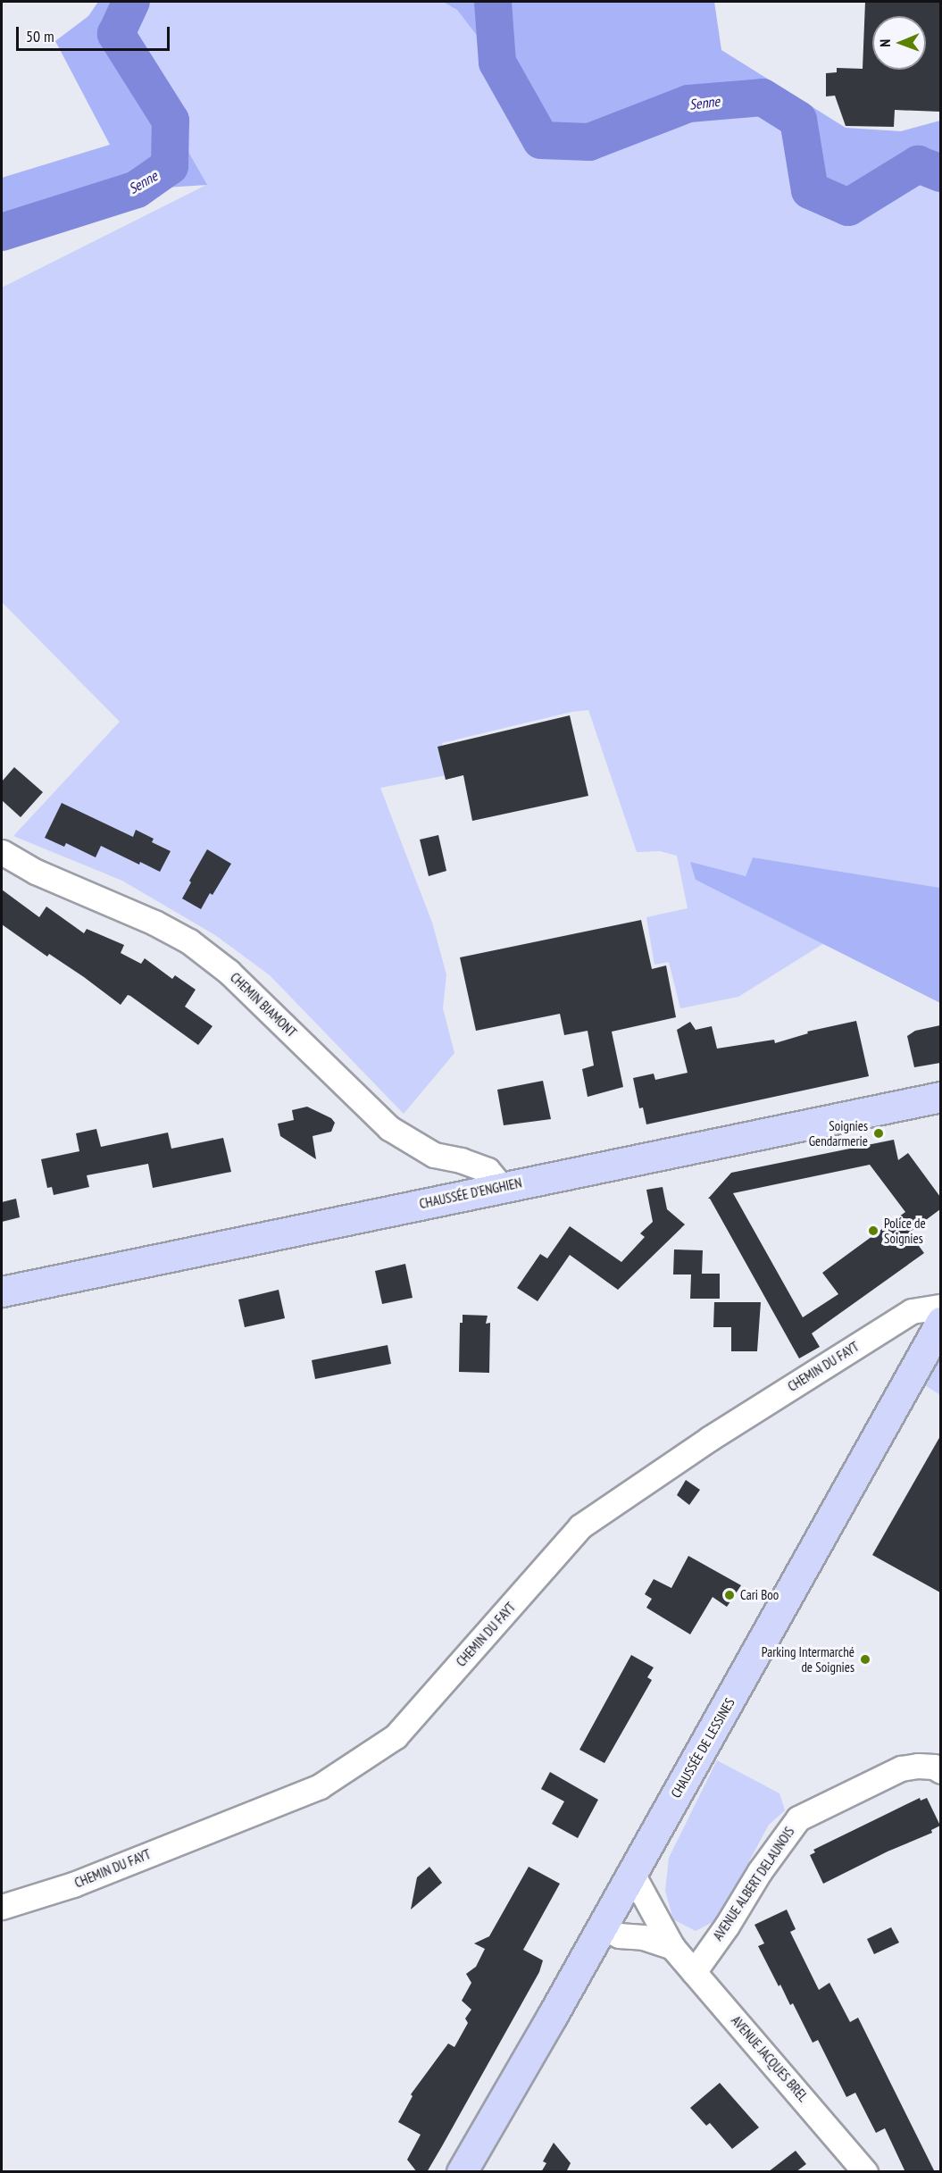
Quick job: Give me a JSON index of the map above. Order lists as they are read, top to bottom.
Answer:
{
  "streets": {
    "main road": ["CHAUSSÉE D'ENGHIEN", "CHAUSSÉE DE LESSINES"],
    "street": [
      "CHEMIN BIAMONT",
      "CHEMIN DU FAYT",
      "AVENUE ALBERT DELAUNOIS",
      "AVENUE JACQUES BREL"
    ]
  },
  "crossings": [
    ["CHEMIN BIAMONT", "CHAUSSÉE D'ENGHIEN"],
    ["CHAUSSÉE DE LESSINES", "AVENUE JACQUES BREL"],
    ["AVENUE ALBERT DELAUNOIS", "AVENUE JACQUES BREL"]
  ],
  "water": ["Senne"],
  "places": [
    "Soignies Gendarmerie",
    "Police de Soignies",
    "Cari Boo",
    "Parking Intermarché de Soignies"
  ],
  "scale_bar": "50 m",
  "north": "left"
}
